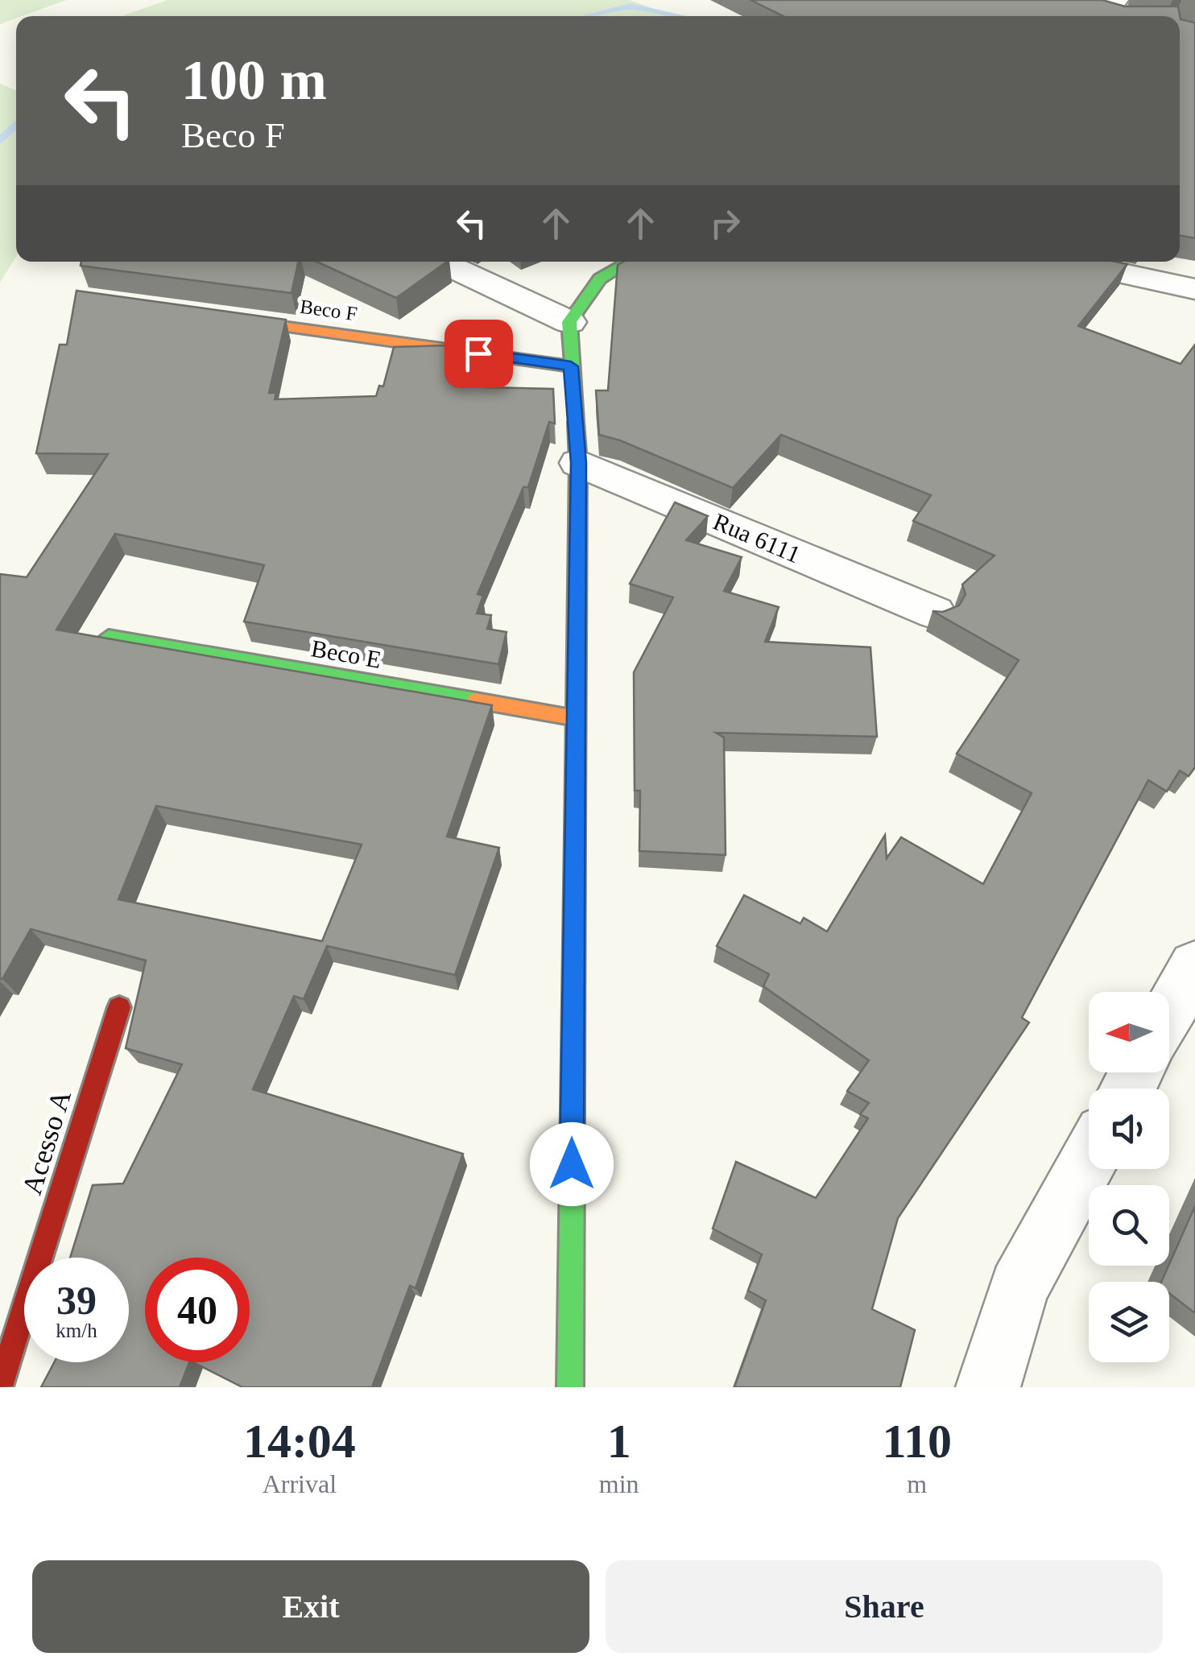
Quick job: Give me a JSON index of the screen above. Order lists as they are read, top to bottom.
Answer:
{
  "streets": {
    "street": [
      "Beco F",
      "Rua 6111",
      "Beco E",
      "Acesso A"
    ]
  },
  "north": "left",
  "page": {
    "turn": ["100 m", "Beco F"],
    "speed": "39 km/h",
    "limit": "40",
    "eta": [
      "14:04",
      "Arrival",
      "1",
      "min",
      "110",
      "m"
    ],
    "buttons": ["Exit", "Share"]
  }
}
